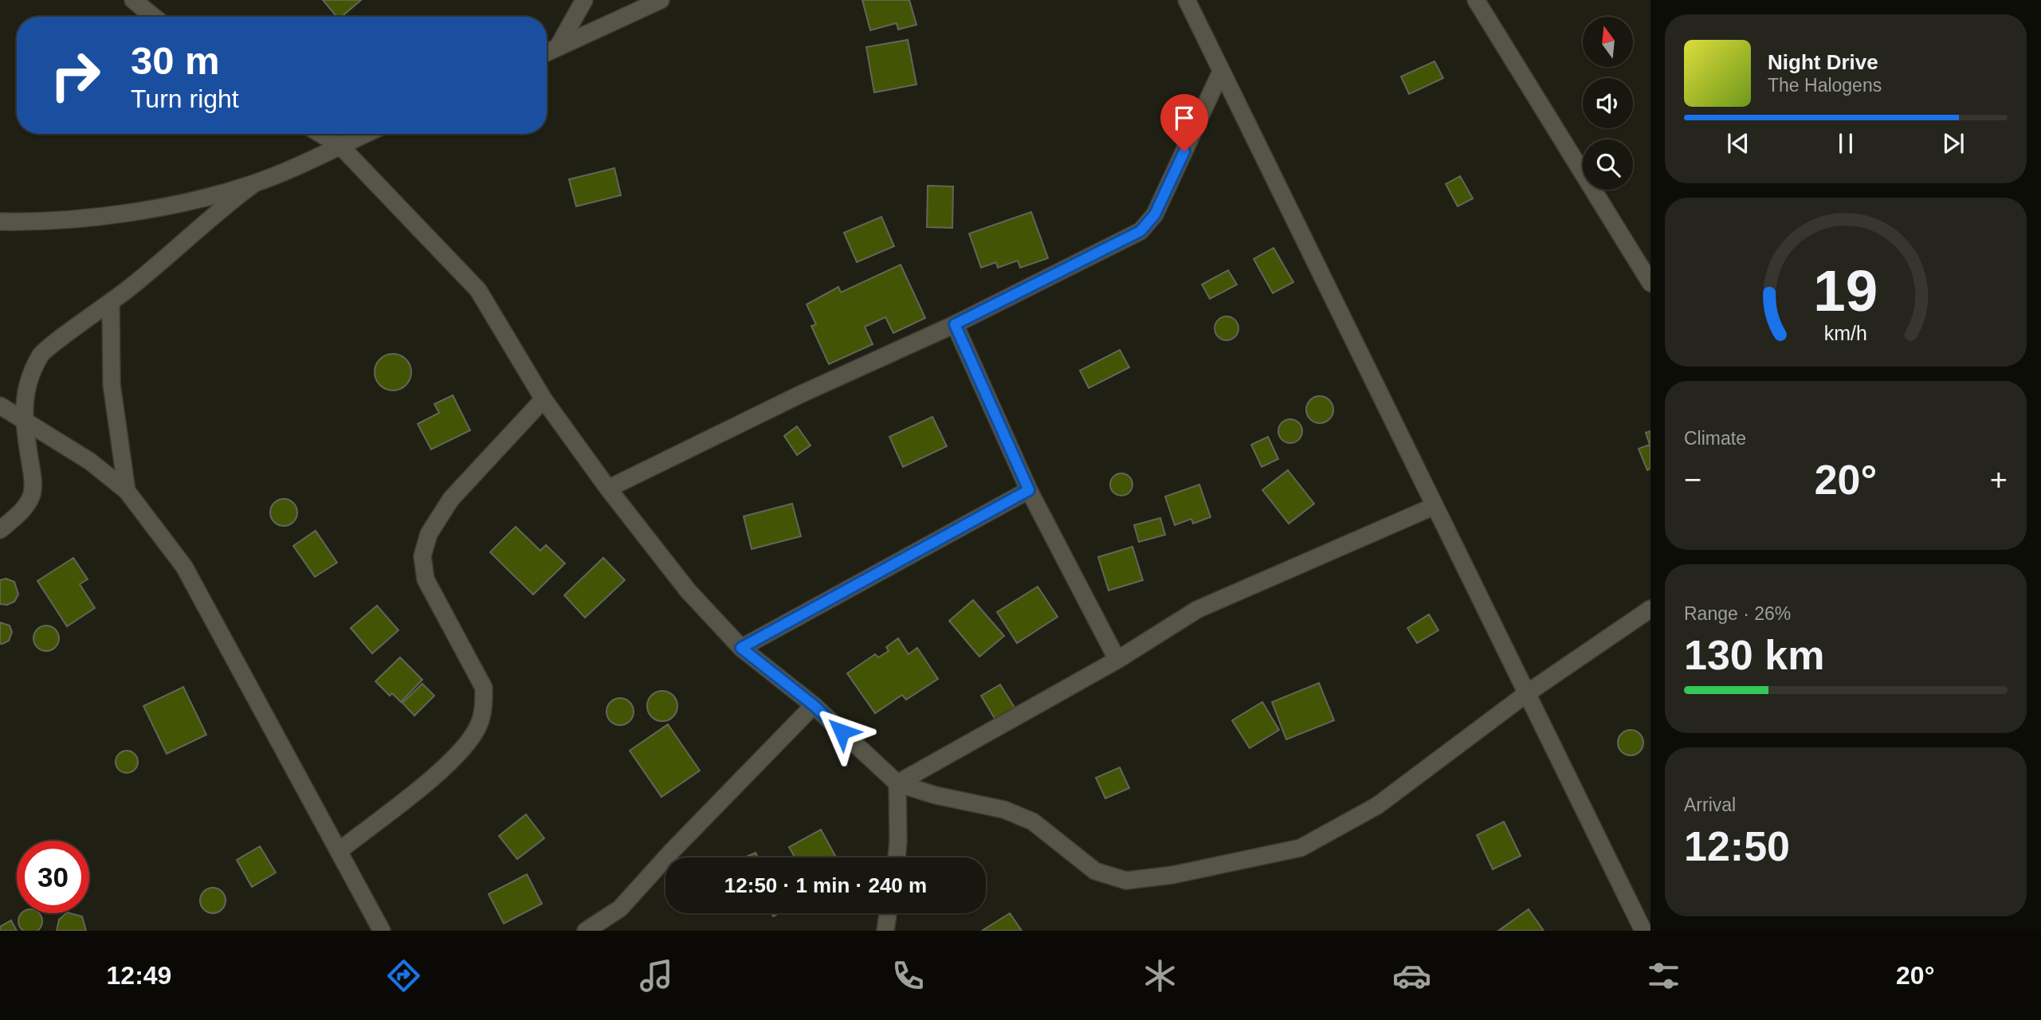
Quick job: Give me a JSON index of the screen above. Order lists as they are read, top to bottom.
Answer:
{
  "north": "top",
  "page": {
    "turn": ["30 m", "Turn right"],
    "song": ["Night Drive", "The Halogens"],
    "tile": [
      "Climate",
      ["Range · 26%", "130 km"],
      ["Arrival", "12:50"]
    ],
    "heat": ["−", "20°", "+"],
    "limit": "30",
    "trip": "12:50 · 1 min · 240 m",
    "tabs": ["12:49", "20°"],
    "gauge": ["19", "km/h"]
  }
}
